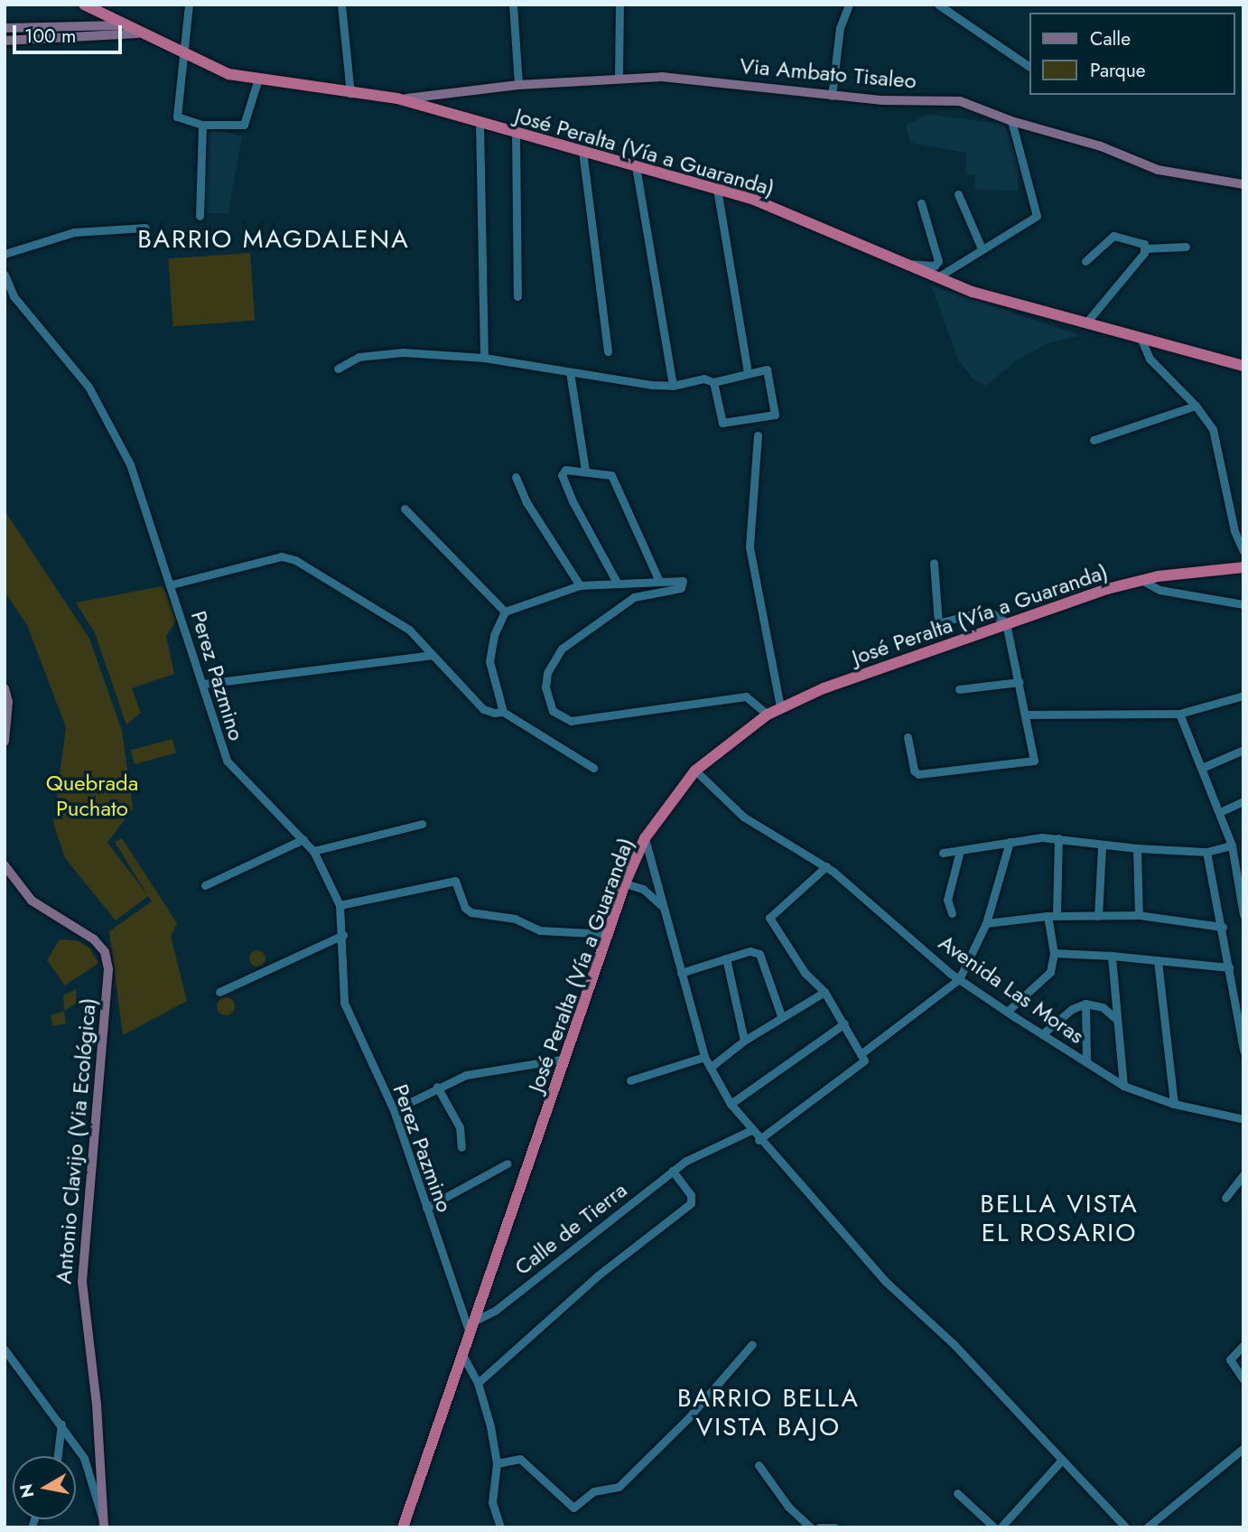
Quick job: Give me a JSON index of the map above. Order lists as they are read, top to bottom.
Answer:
{
  "streets": {
    "highway": ["José Peralta (Vía a Guaranda)"],
    "main road": ["Via Ambato Tisaleo", "Antonio Clavijo (Via Ecológica)"],
    "street": ["Perez Pazmino", "Avenida Las Moras", "Calle de Tierra"]
  },
  "crossings": [
    ["Via Ambato Tisaleo", "José Peralta (Vía a Guaranda)"],
    ["José Peralta (Vía a Guaranda)", "Perez Pazmino"],
    ["José Peralta (Vía a Guaranda)", "Avenida Las Moras"],
    ["José Peralta (Vía a Guaranda)", "Calle de Tierra"]
  ],
  "districts": ["BARRIO MAGDALENA", "BELLA VISTA EL ROSARIO", "BARRIO BELLA VISTA BAJO"],
  "parks": ["Quebrada Puchato"],
  "legend": ["Calle", "Parque"],
  "scale_bar": "100 m",
  "north": "left"
}
